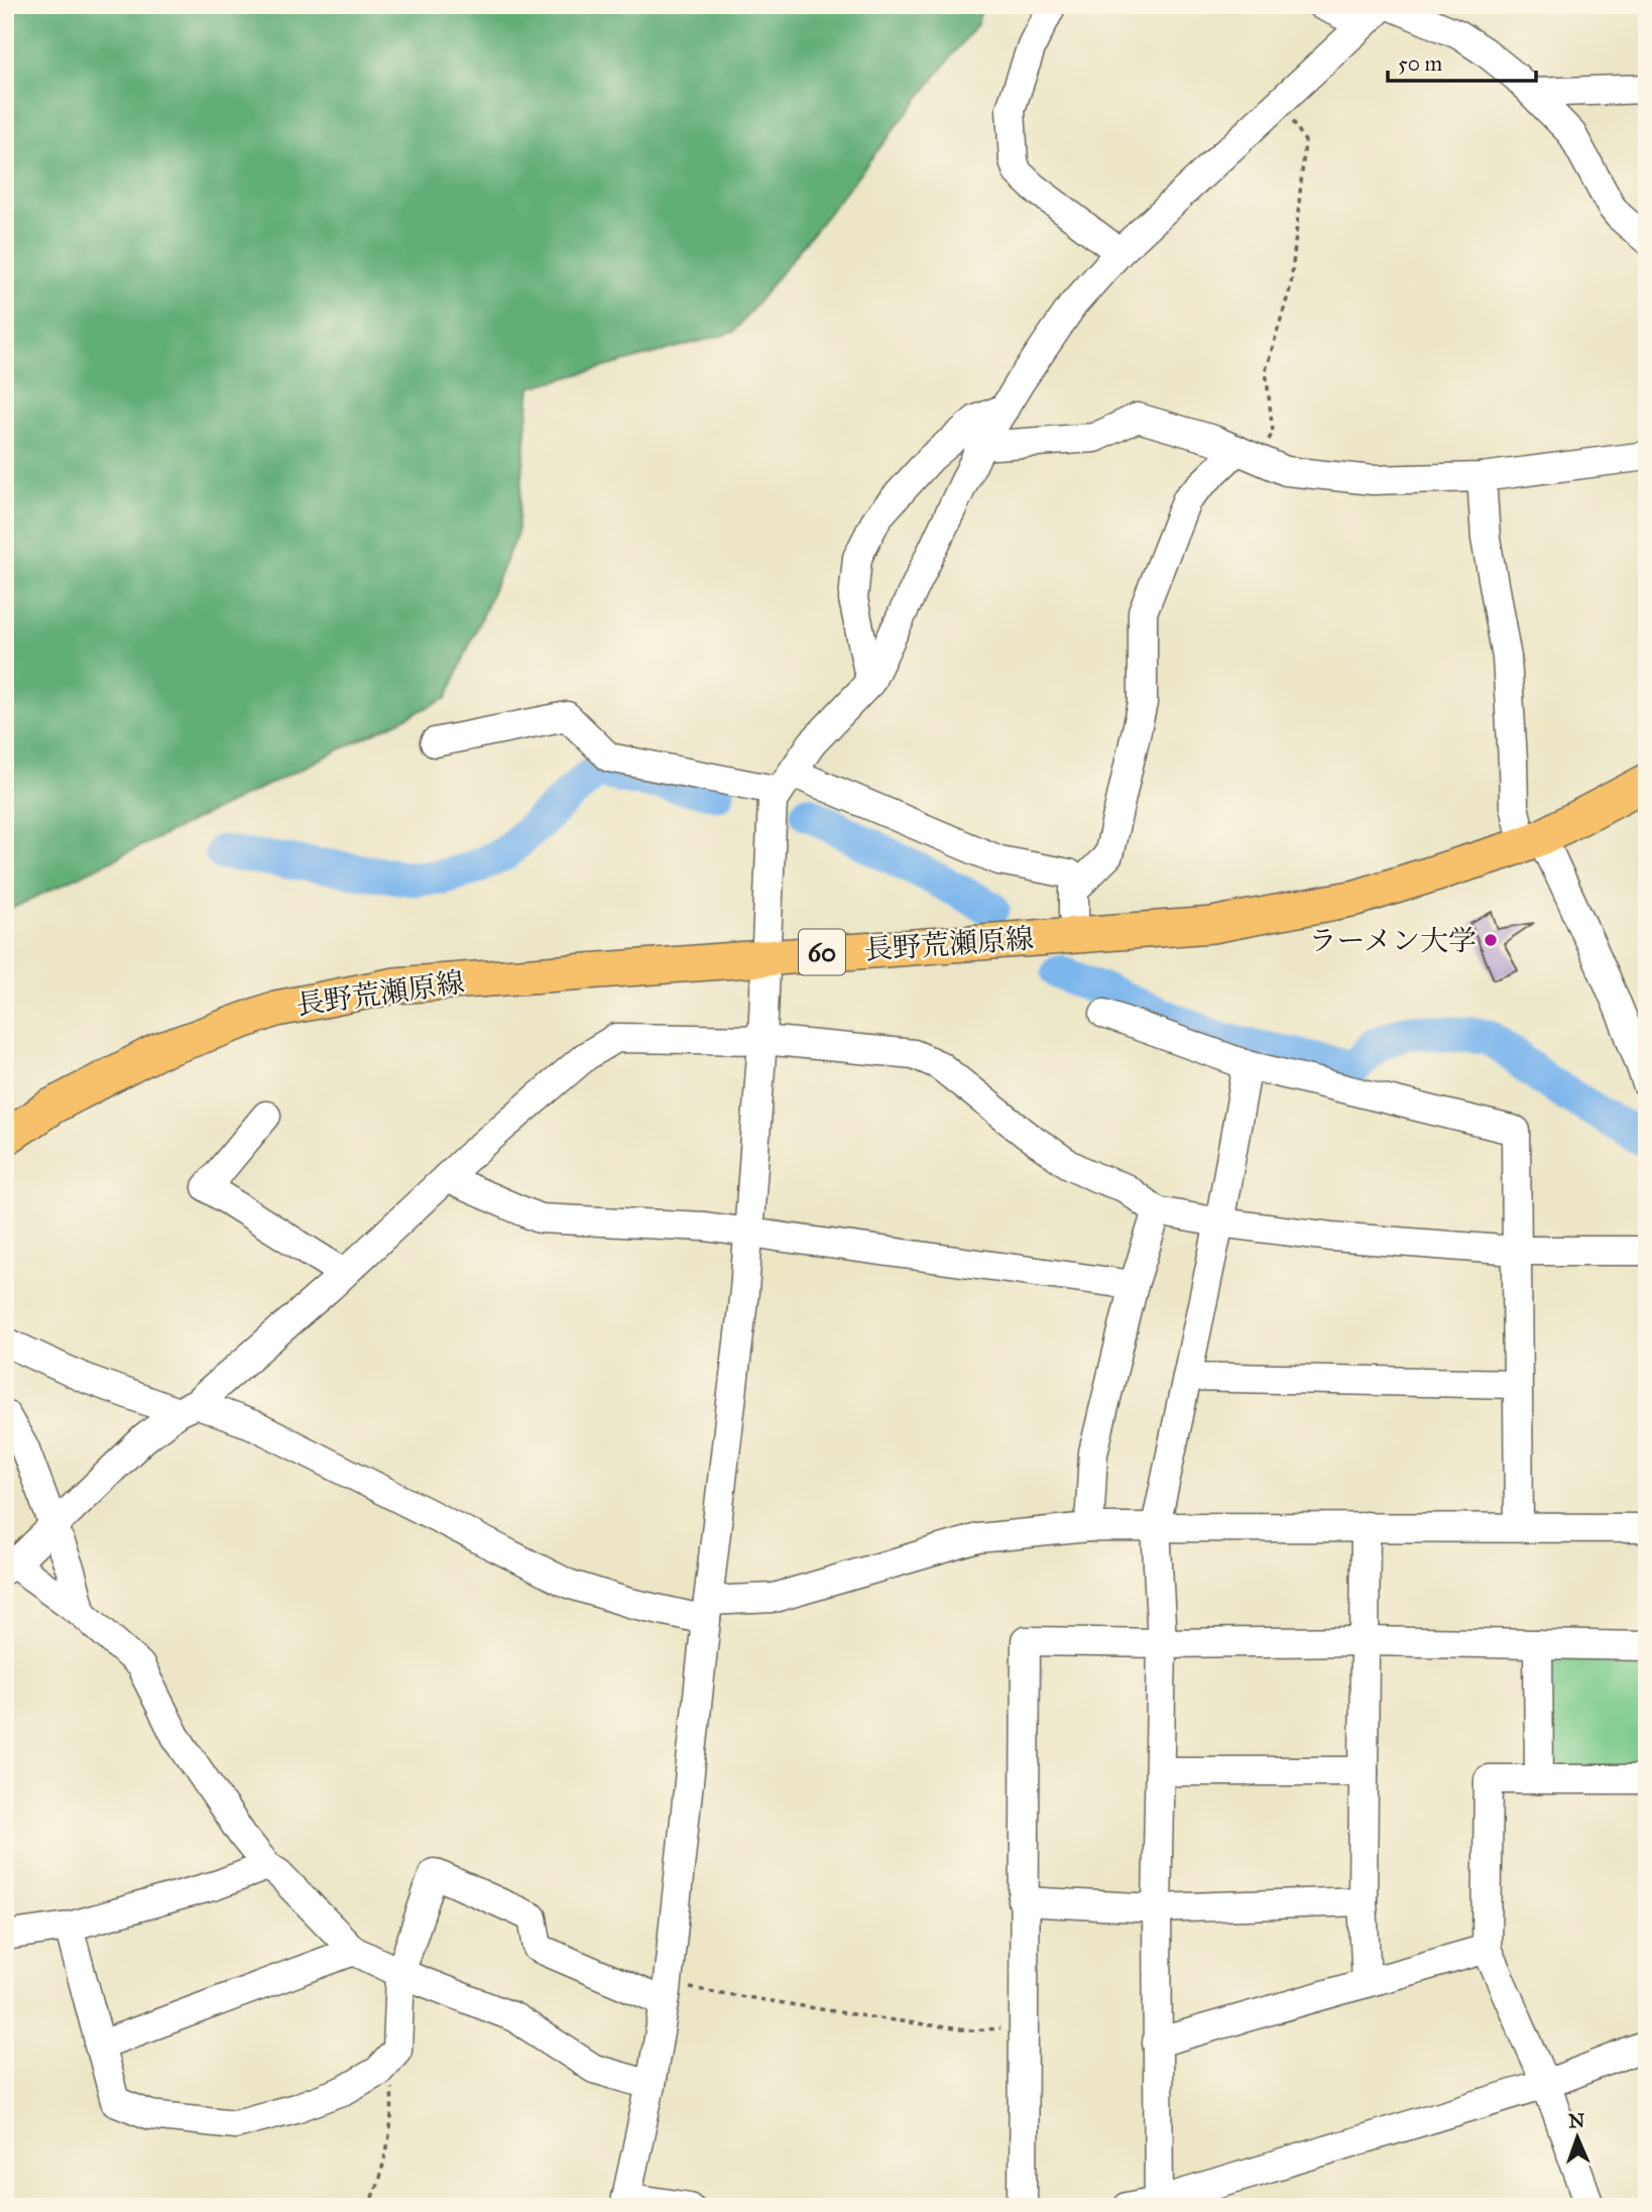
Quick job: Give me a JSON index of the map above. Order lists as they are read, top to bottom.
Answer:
{
  "streets": {
    "main road": ["長野荒瀬原線", "60"]
  },
  "places": ["ラーメン大学"],
  "scale_bar": "50 m",
  "north": "top"
}
